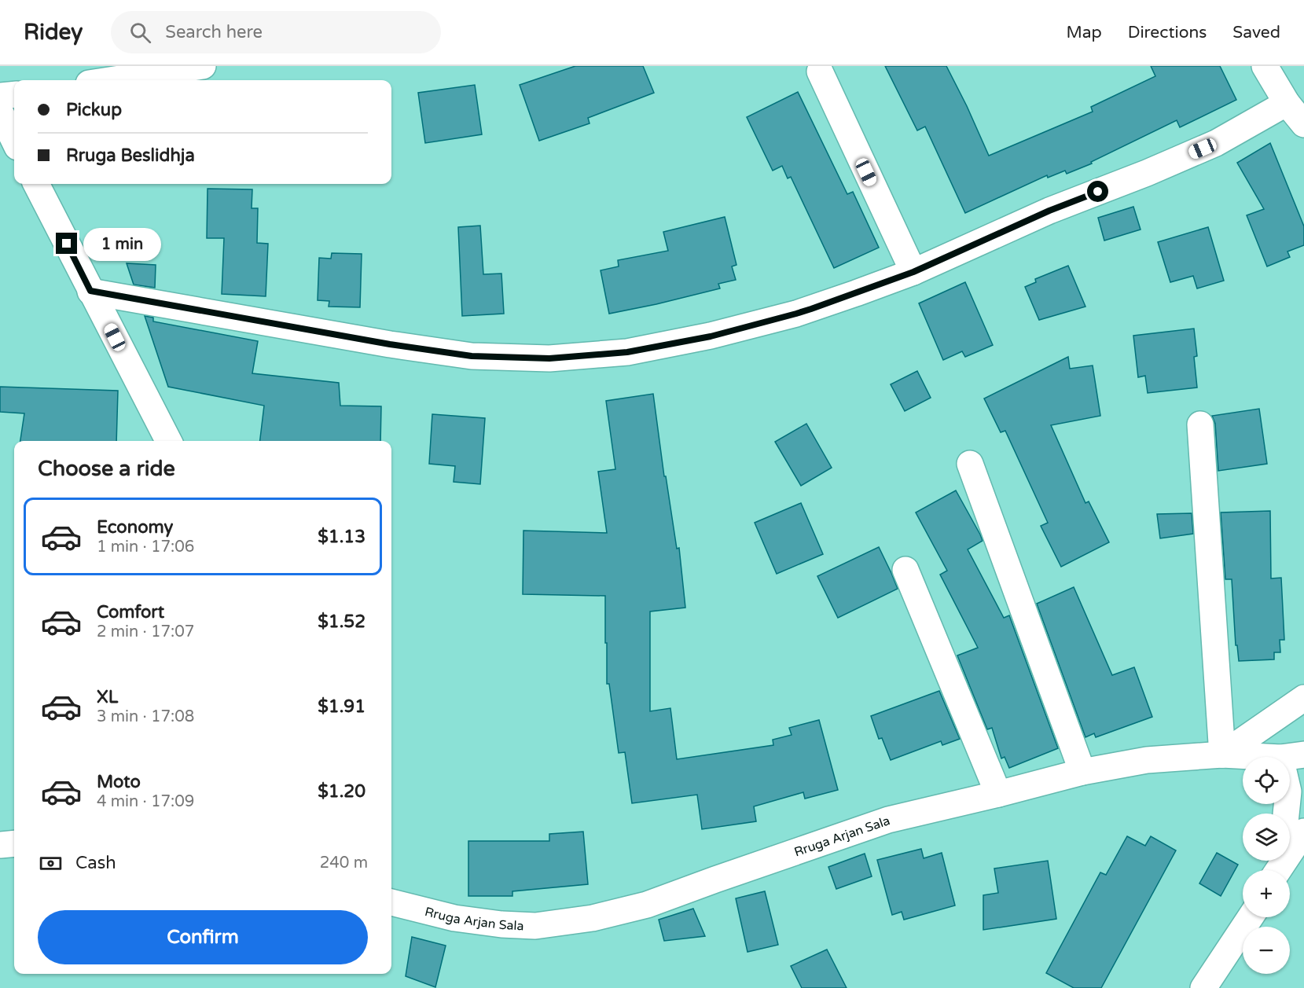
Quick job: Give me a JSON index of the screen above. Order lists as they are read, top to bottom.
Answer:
{
  "streets": {
    "street": ["Rruga Arjan Sala"]
  },
  "page": {
    "header": "Ridey",
    "search": "Search here",
    "nav": ["Map", "Directions", "Saved"],
    "banner": ["Pickup", "Rruga Beslidhja"],
    "bubble": "1 min",
    "heading": "Choose a ride",
    "list": [
      {
        "name": "Economy",
        "note": "1 min · 17:06",
        "value": "$1.13"
      },
      {
        "name": "Comfort",
        "note": "2 min · 17:07",
        "value": "$1.52"
      },
      {
        "name": "XL",
        "note": "3 min · 17:08",
        "value": "$1.91"
      },
      {
        "name": "Moto",
        "note": "4 min · 17:09",
        "value": "$1.20"
      }
    ],
    "map_buttons": ["+", "−"],
    "pay": ["Cash", "240 m"],
    "buttons": "Confirm"
  }
}
